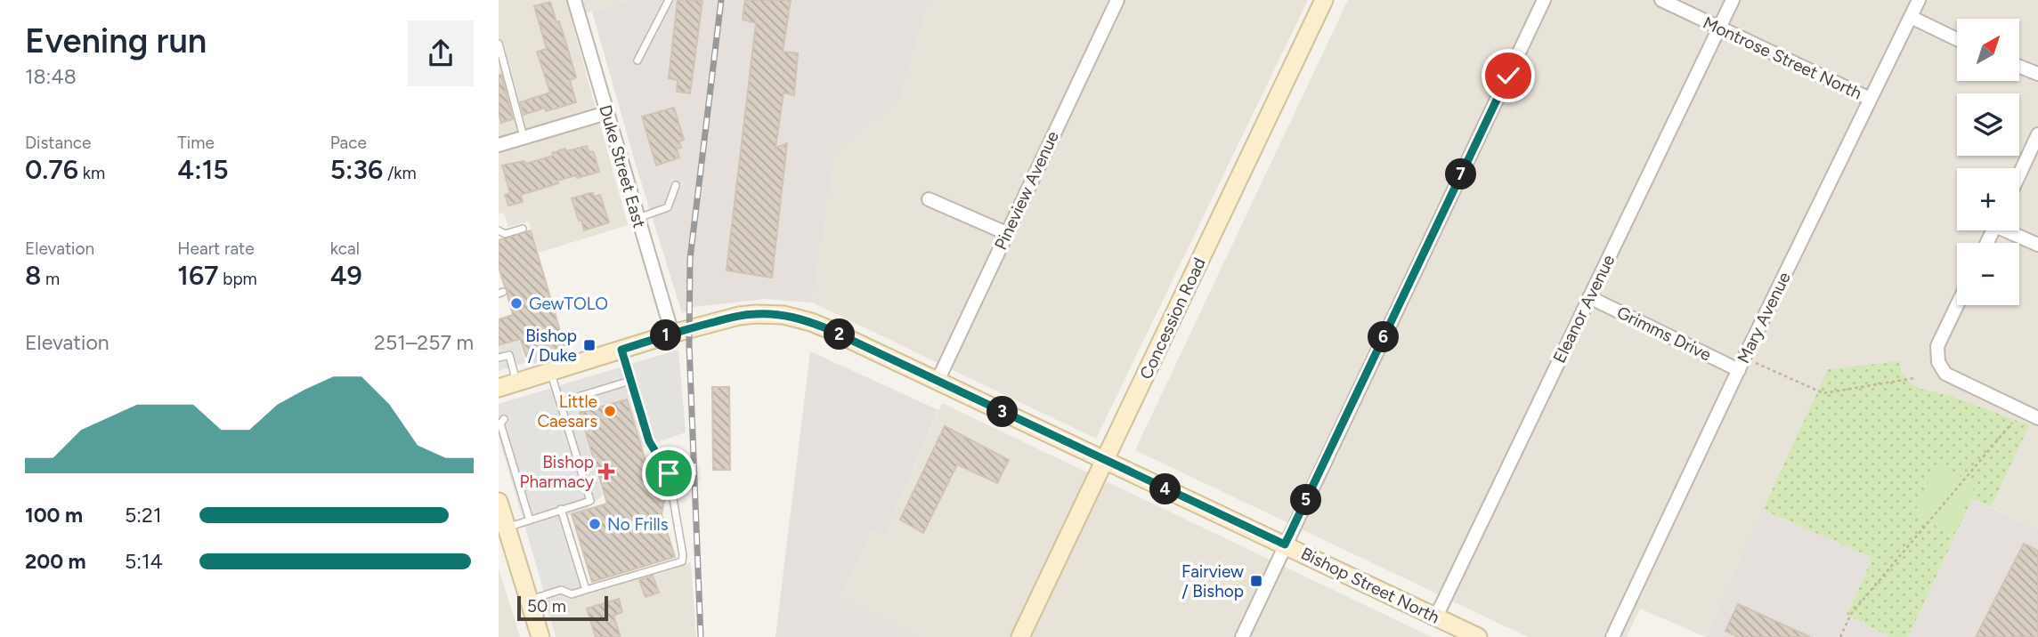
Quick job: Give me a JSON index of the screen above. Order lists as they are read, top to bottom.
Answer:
{
  "streets": {
    "main road": ["Concession Road", "Bishop Street North"],
    "street": [
      "Montrose Street North",
      "Duke Street East",
      "Pineview Avenue",
      "Eleanor Avenue",
      "Mary Avenue",
      "Grimms Drive"
    ]
  },
  "crossings": [
    ["Montrose Street North", "Eleanor Avenue"],
    ["Montrose Street North", "Mary Avenue"],
    ["Duke Street East", "Bishop Street North"],
    ["Pineview Avenue", "Bishop Street North"],
    ["Eleanor Avenue", "Grimms Drive"],
    ["Eleanor Avenue", "Bishop Street North"],
    ["Mary Avenue", "Grimms Drive"],
    ["Concession Road", "Bishop Street North"]
  ],
  "places": {
    "other": ["GewTOLO", "Little Caesars", "No Frills"],
    "transit": ["Bishop / Duke", "Fairview / Bishop"],
    "health": ["Bishop Pharmacy"]
  },
  "scale_bar": "50 m",
  "north": "top right",
  "page": {
    "heading": ["Evening run", "18:48"],
    "map_buttons": ["+", "−"],
    "stats": [
      ["Distance", "0.76 km"],
      ["Time", "4:15"],
      ["Pace", "5:36 /km"],
      ["Elevation", "8 m"],
      ["Heart rate", "167 bpm"],
      ["kcal", "49"]
    ],
    "pins": [
      "7",
      "2",
      "1",
      "6",
      "3",
      "4",
      "5"
    ],
    "chart": ["Elevation", "251–257 m"],
    "list": [
      {
        "name": "100 m",
        "note": "5:21"
      },
      {
        "name": "200 m",
        "note": "5:14"
      }
    ],
    "scale": "50 m"
  }
}
